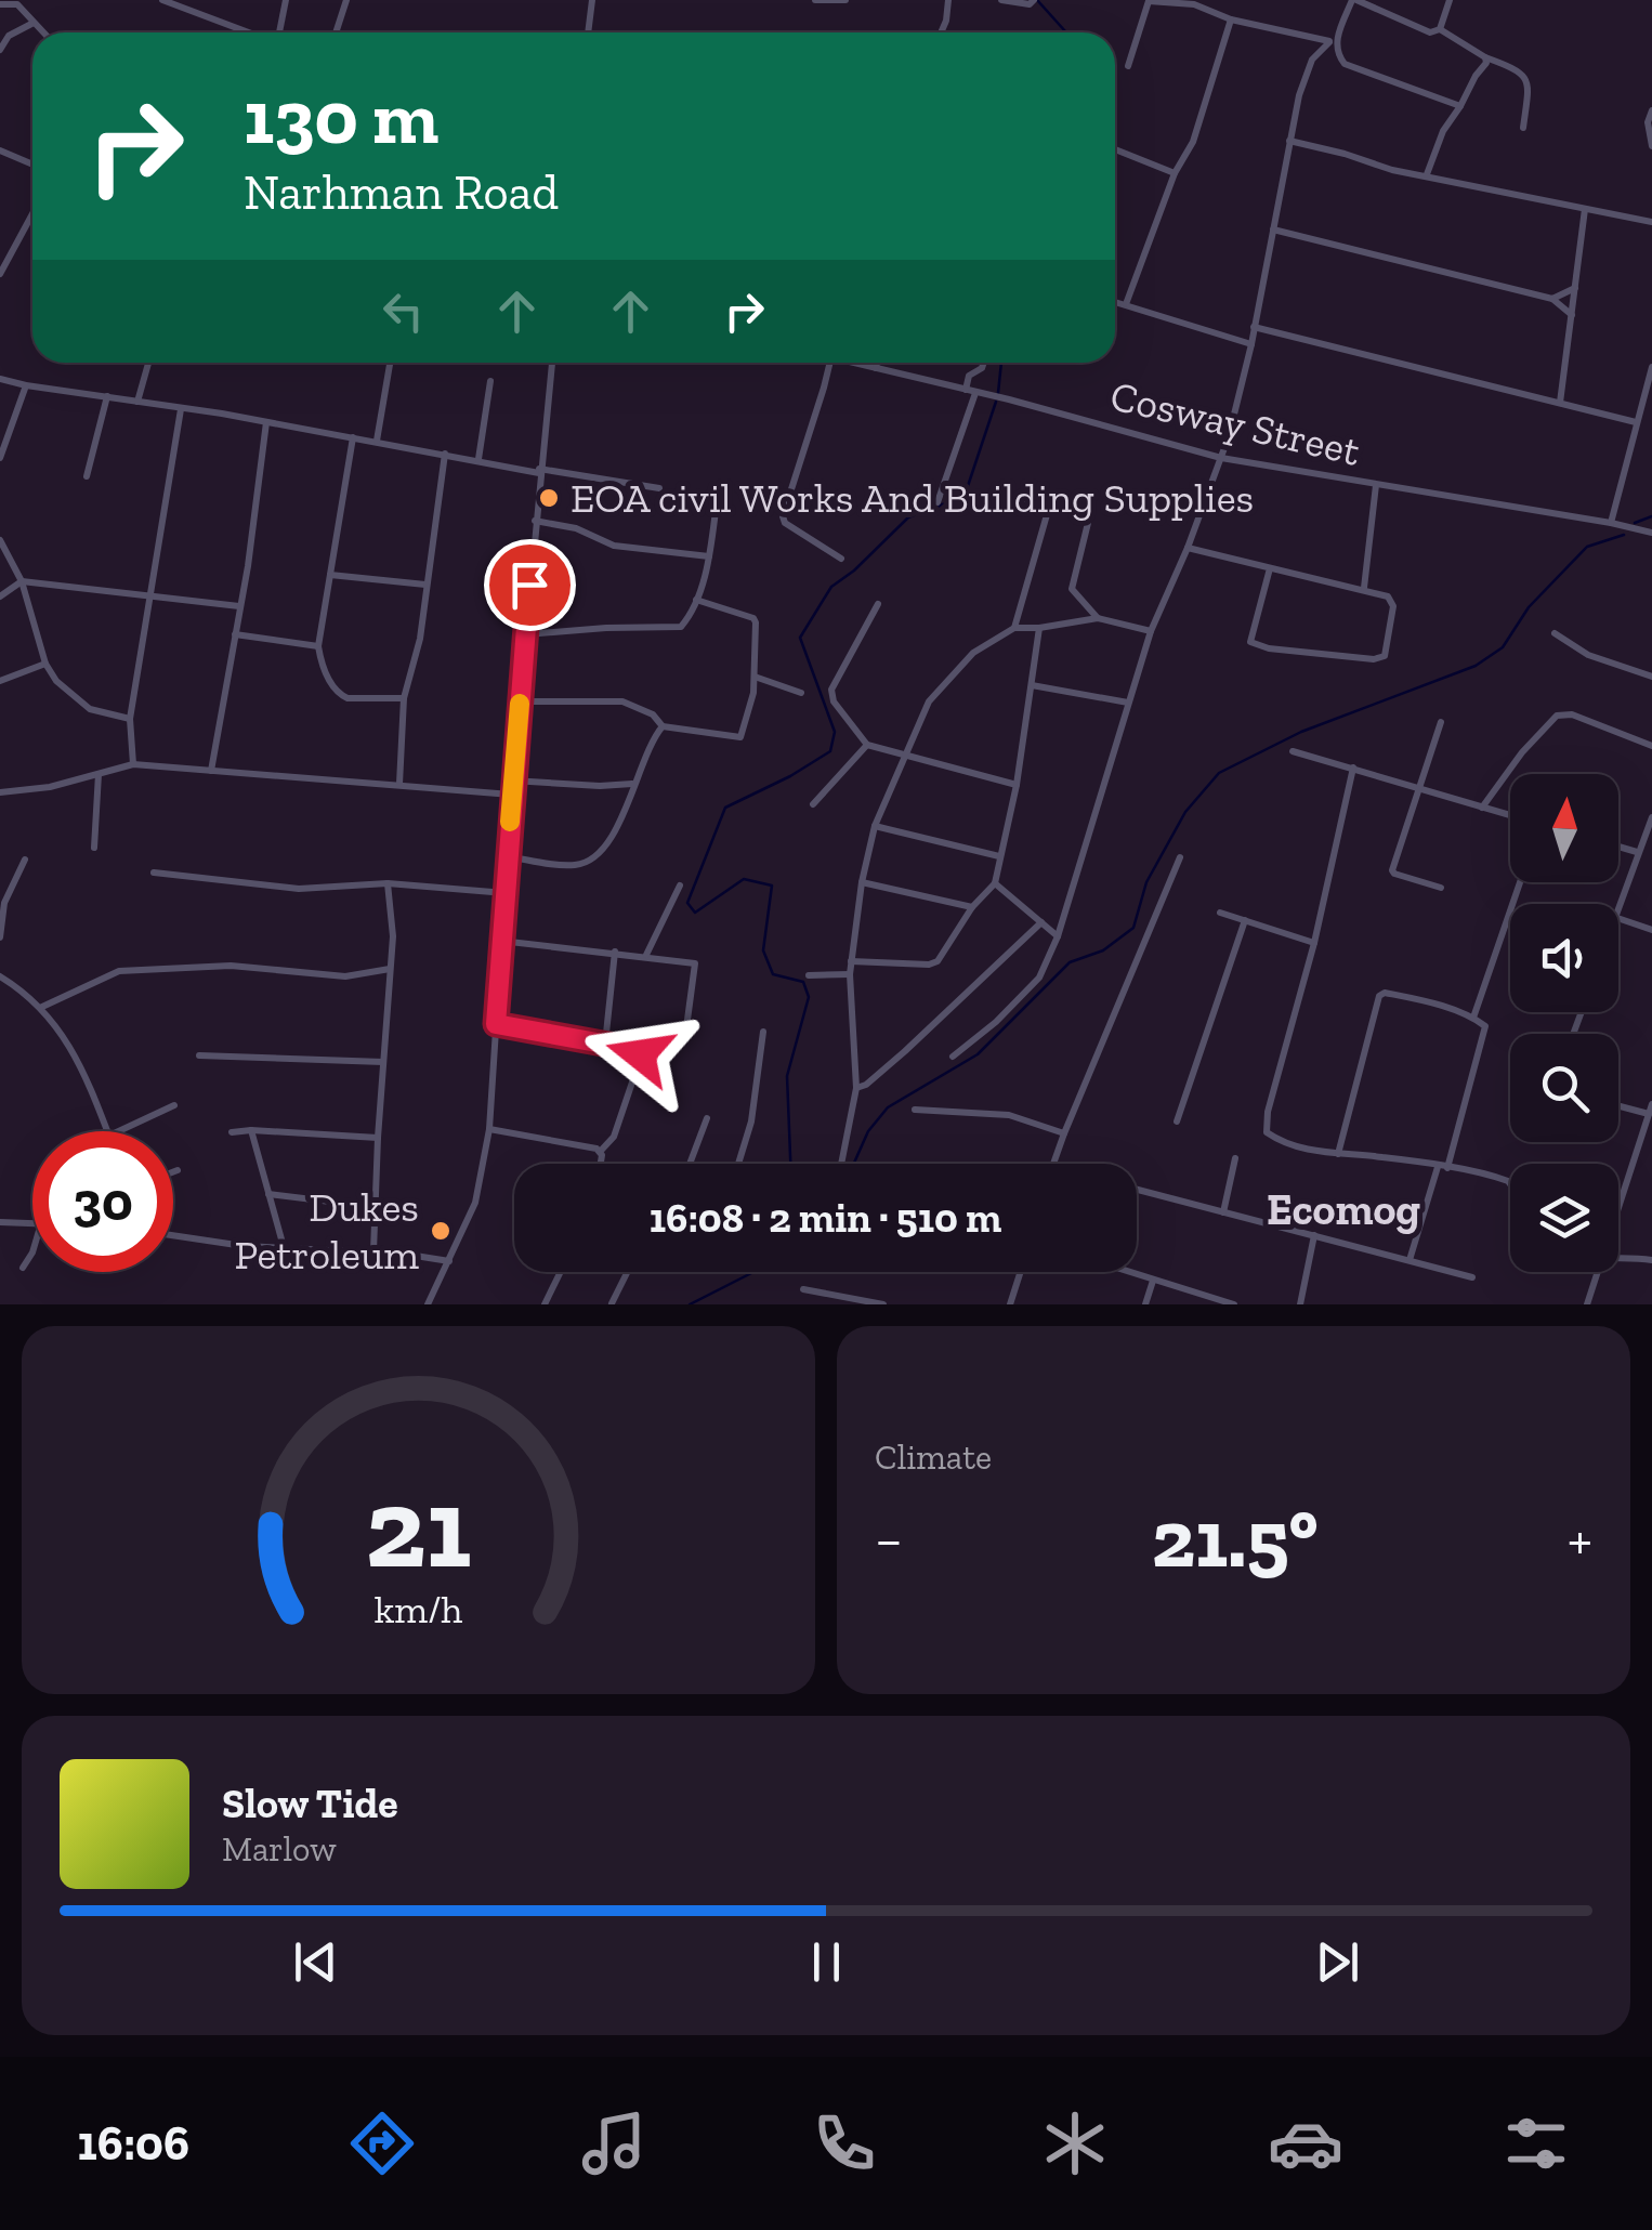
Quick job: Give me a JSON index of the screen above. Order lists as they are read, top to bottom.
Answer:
{
  "streets": {
    "street": ["Cosway Street"]
  },
  "districts": ["Ecomog"],
  "places": ["EOA civil Works And Building Supplies", "Dukes Petroleum"],
  "north": "top",
  "page": {
    "turn": ["130 m", "Narhman Road"],
    "limit": "30",
    "trip": "16:08 · 2 min · 510 m",
    "tile": "Climate",
    "heat": ["−", "21.5°", "+"],
    "song": ["Slow Tide", "Marlow"],
    "tabs": "16:06",
    "gauge": ["21", "km/h"]
  }
}
